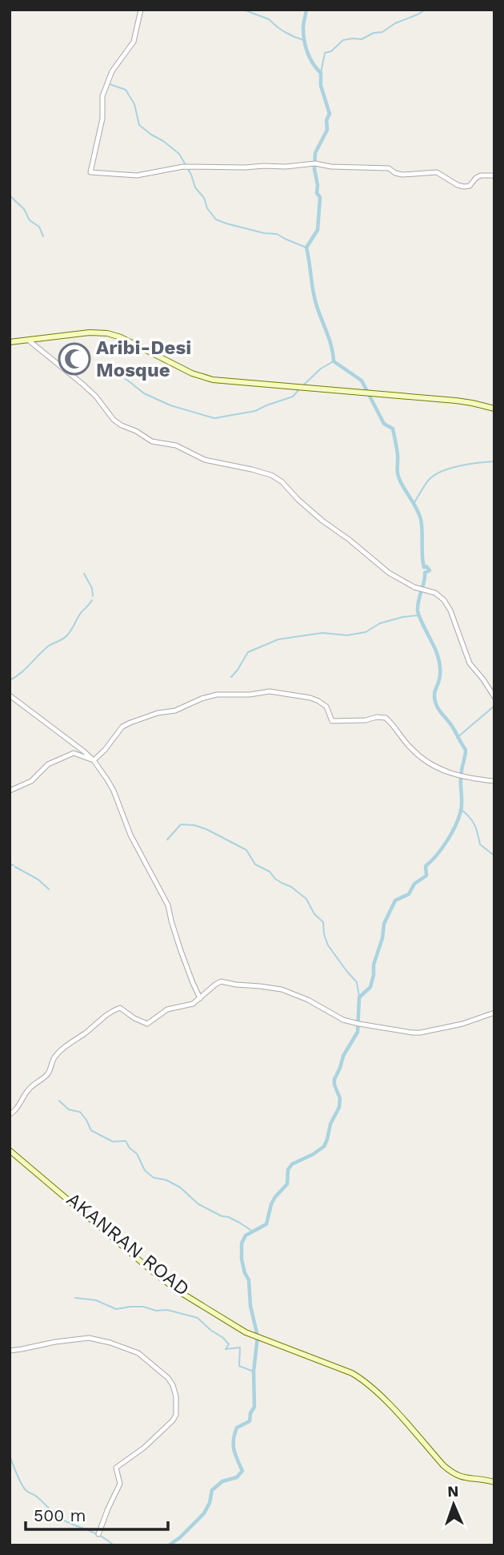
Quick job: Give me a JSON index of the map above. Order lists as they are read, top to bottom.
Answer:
{
  "streets": {
    "main road": ["AKANRAN ROAD"]
  },
  "places": {
    "mosque": ["Aribi-Desi Mosque"]
  },
  "scale_bar": "500 m",
  "north": "top"
}
